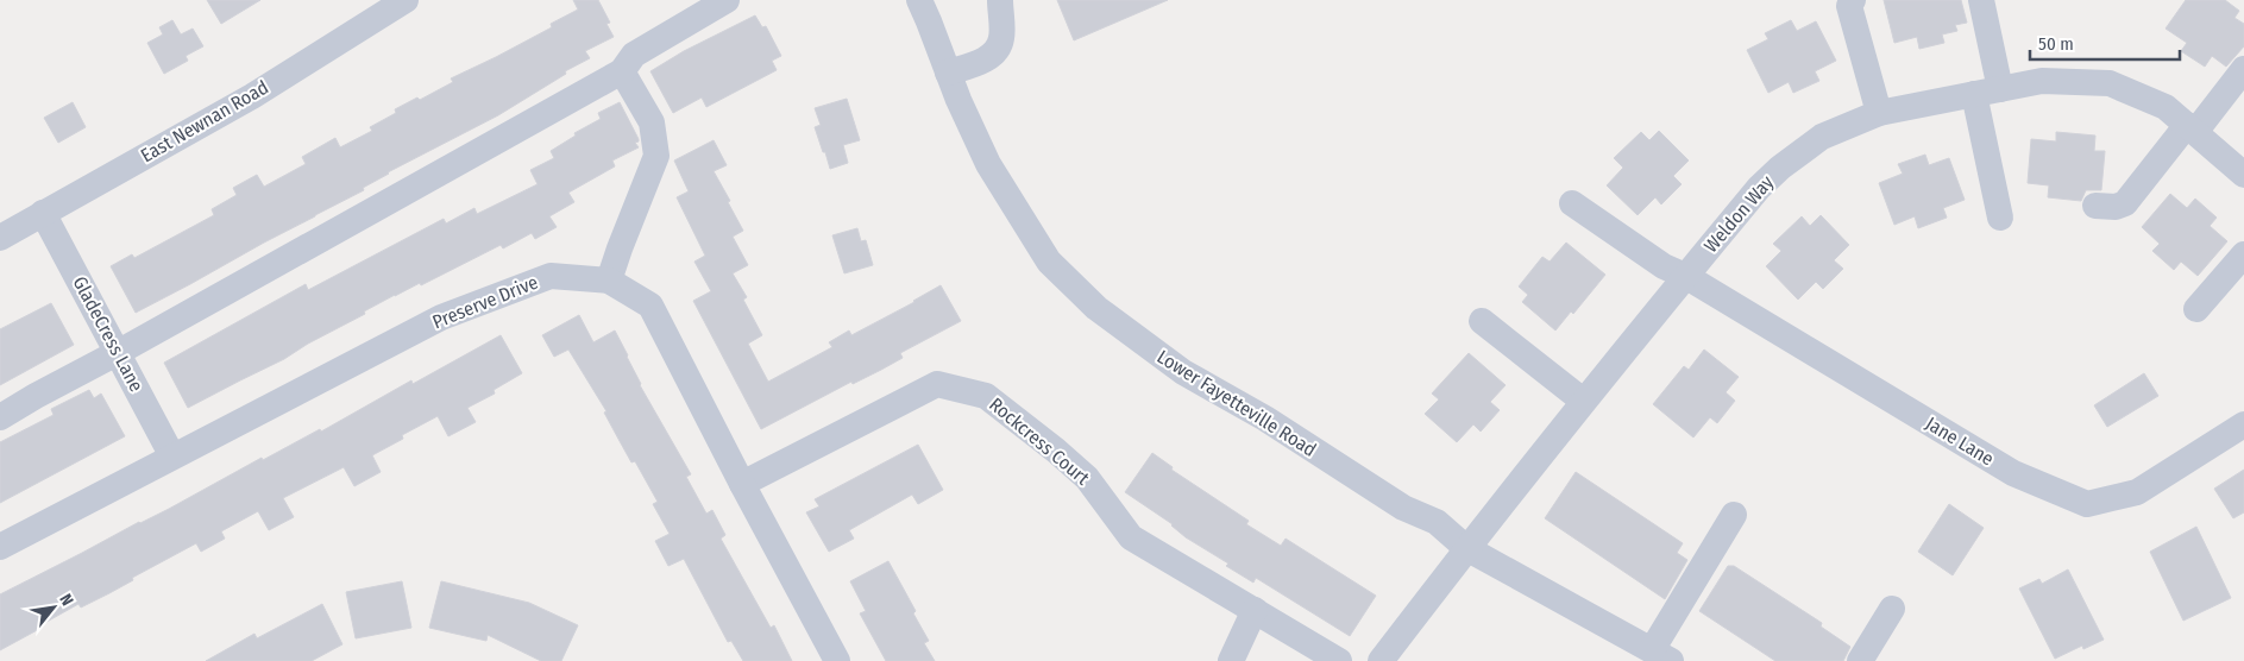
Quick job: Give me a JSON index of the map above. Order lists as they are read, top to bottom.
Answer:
{
  "streets": {
    "street": [
      "East Newnan Road",
      "Weldon Way",
      "Preserve Drive",
      "GladeCress Lane",
      "Lower Fayetteville Road",
      "Rockcress Court",
      "Jane Lane"
    ]
  },
  "crossings": [
    ["East Newnan Road", "GladeCress Lane"],
    ["Weldon Way", "Lower Fayetteville Road"],
    ["Weldon Way", "Jane Lane"],
    ["Preserve Drive", "GladeCress Lane"],
    ["Preserve Drive", "Rockcress Court"]
  ],
  "scale_bar": "50 m",
  "north": "top right"
}
